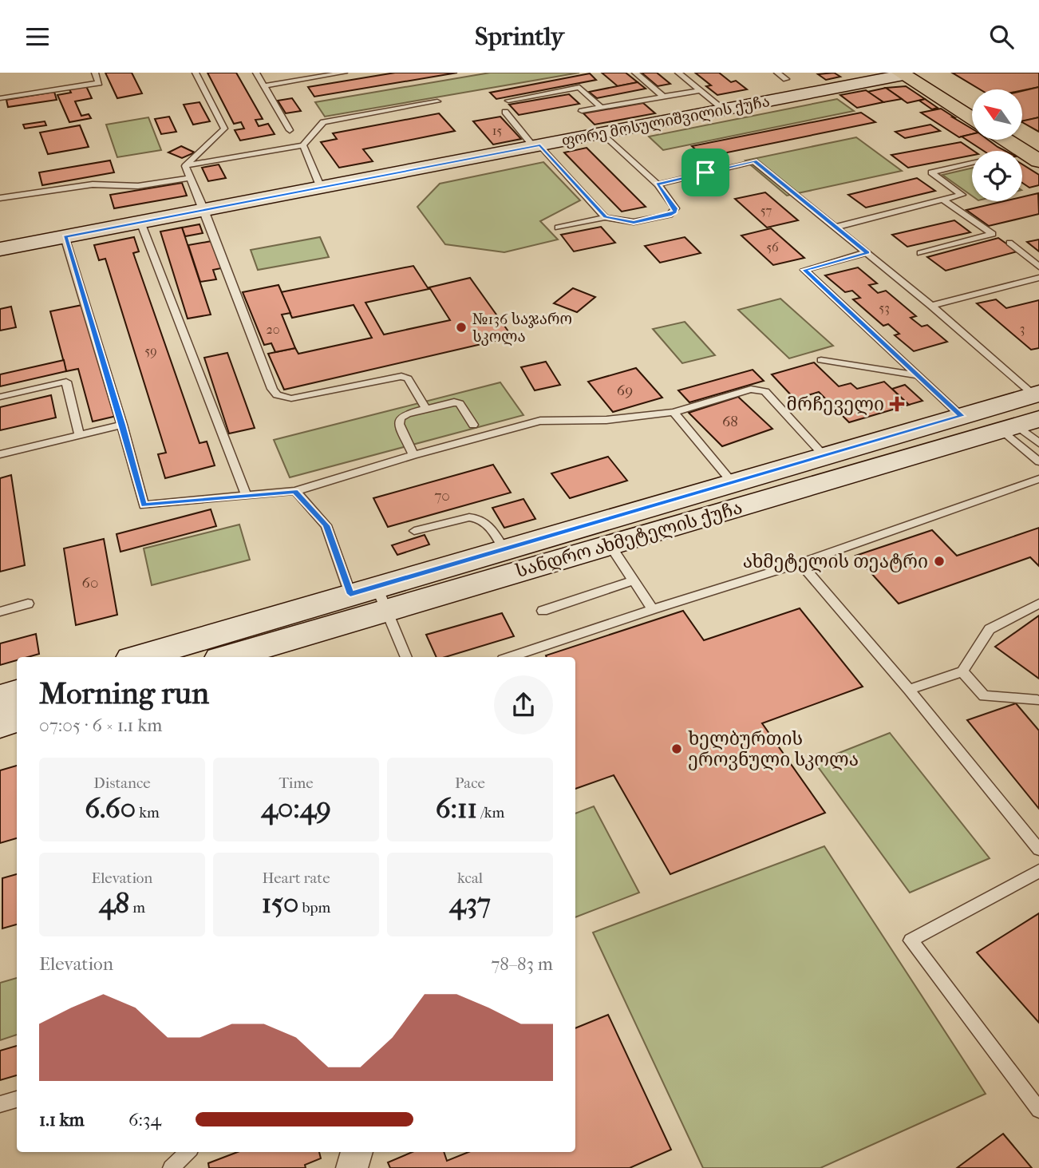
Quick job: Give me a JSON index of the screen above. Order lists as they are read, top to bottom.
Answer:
{
  "streets": {
    "main road": ["ფორე მოსულიშვილის ქუჩა", "სანდრო ახმეტელის ქუჩა"]
  },
  "places": {
    "other": ["№136 საჯარო სკოლა", "ახმეტელის თეატრი", "ხელბურთის ეროვნული სკოლა"],
    "health": ["მრჩეველი"]
  },
  "house_numbers": [
    "15",
    "57",
    "56",
    "53",
    "3",
    "20",
    "59",
    "69",
    "68",
    "70",
    "60"
  ],
  "north": "top left",
  "page": {
    "header": "Sprintly",
    "heading": ["Morning run", "07:05 · 6 × 1.1 km"],
    "stats": [
      ["Distance", "6.60 km"],
      ["Time", "40:49"],
      ["Pace", "6:11 /km"],
      ["Elevation", "48 m"],
      ["Heart rate", "150 bpm"],
      ["kcal", "437"]
    ],
    "chart": ["Elevation", "78–83 m"],
    "list": [
      {
        "name": "1.1 km",
        "note": "6:34"
      }
    ]
  }
}
